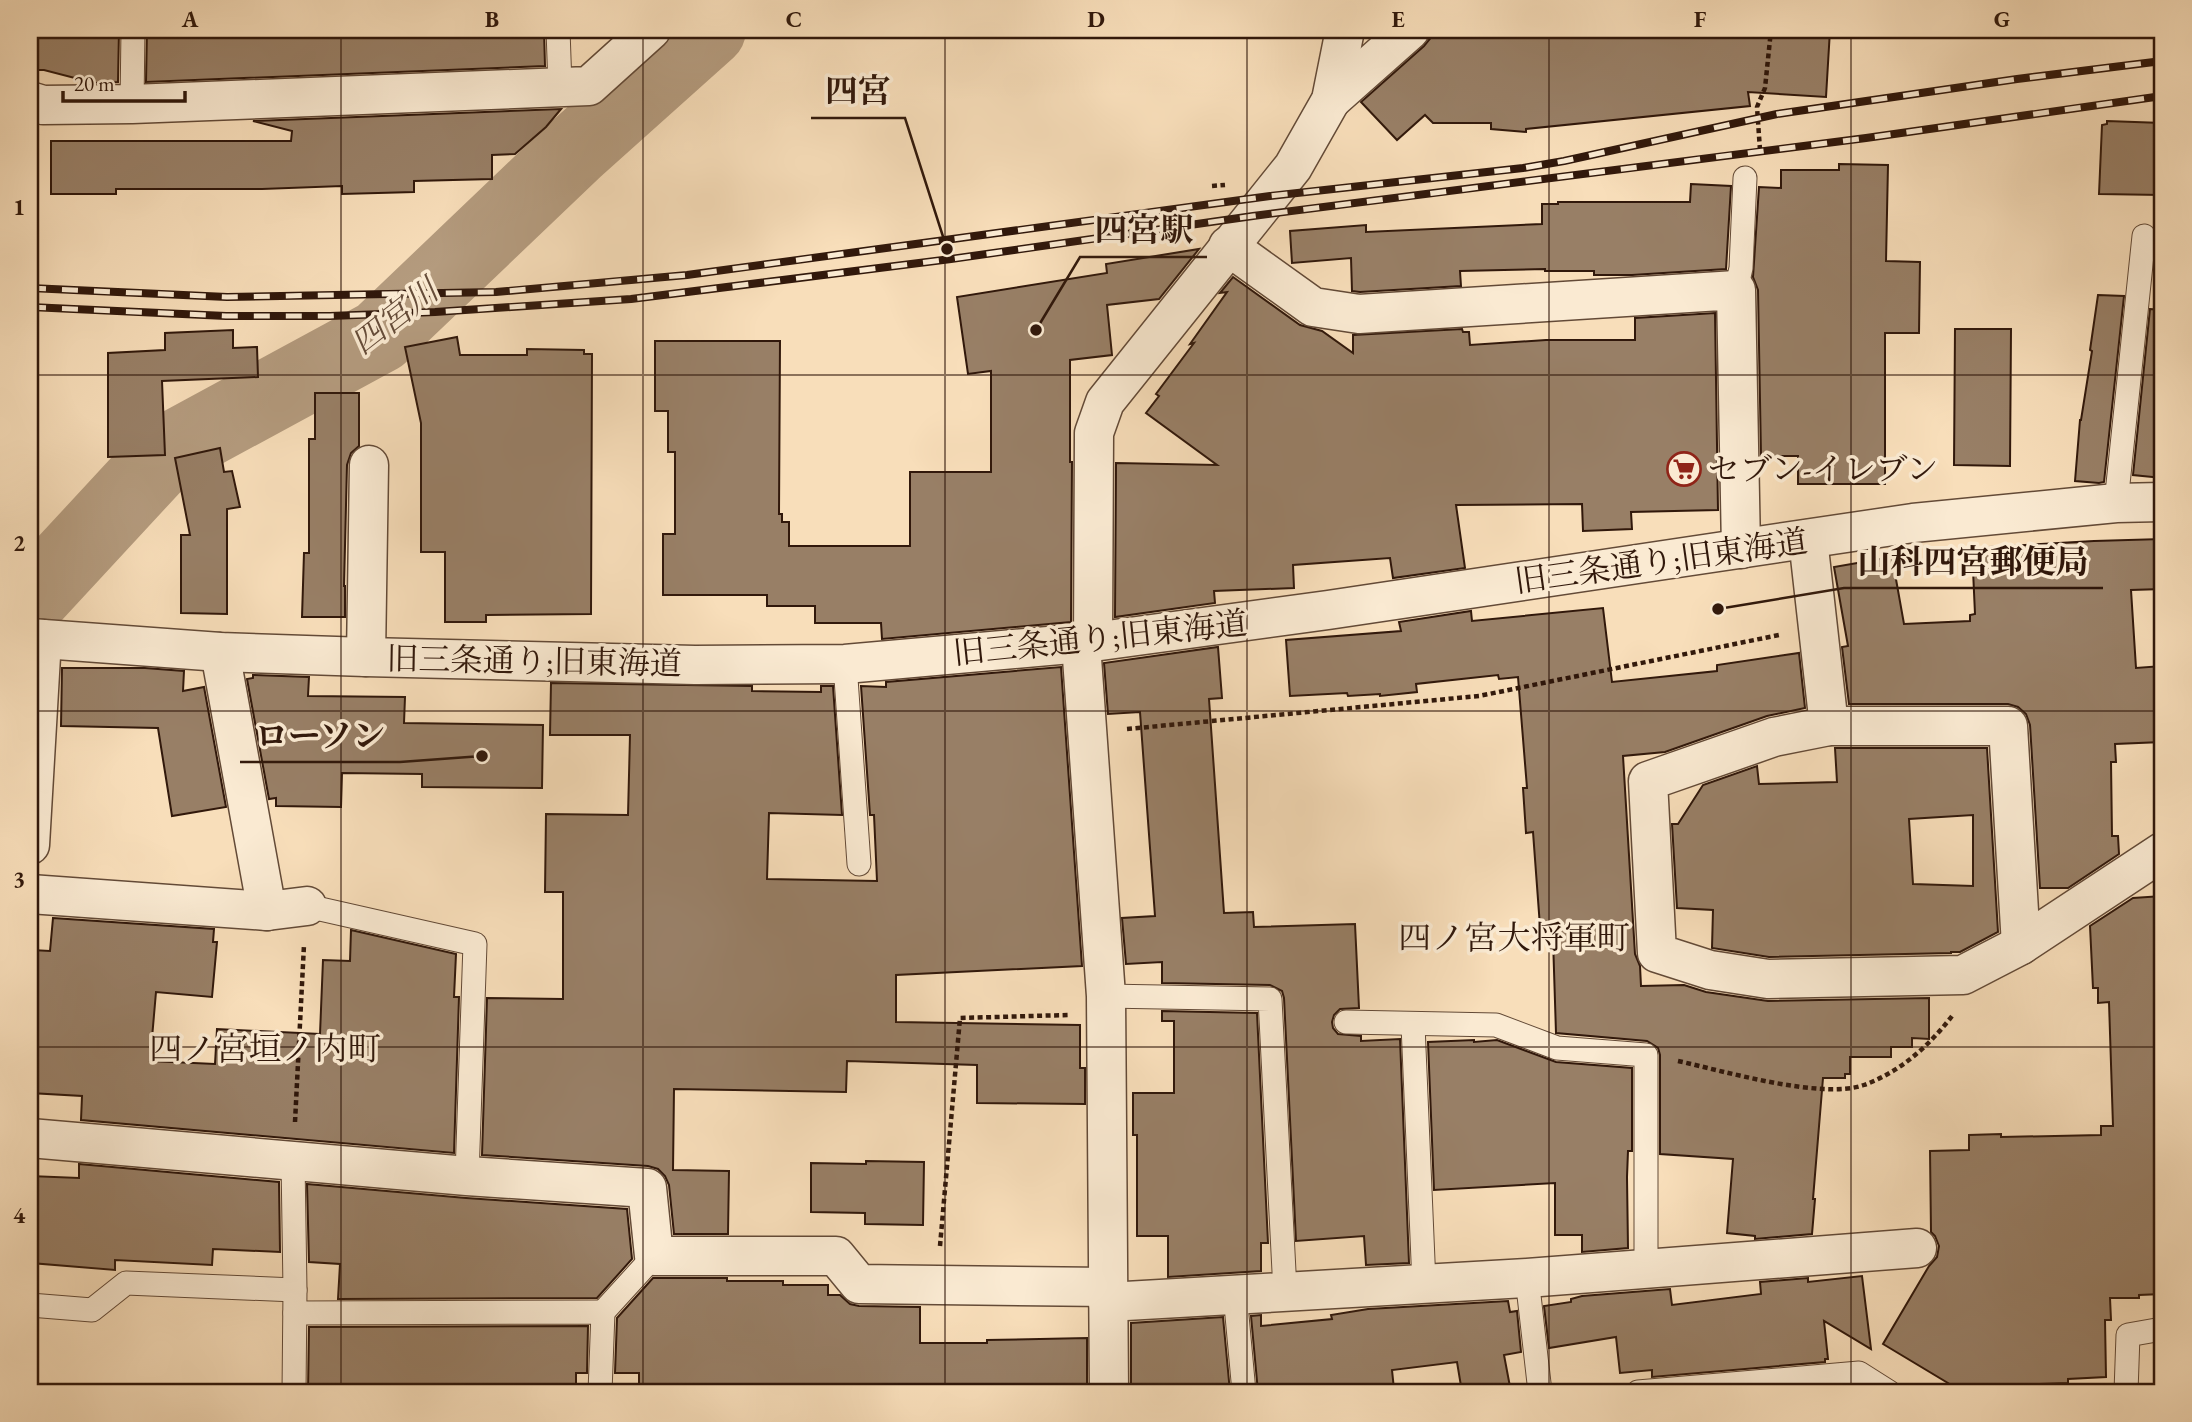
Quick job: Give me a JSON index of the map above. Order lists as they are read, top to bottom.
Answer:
{
  "streets": {
    "street": ["旧三条通り;旧東海道"]
  },
  "districts": ["四ノ宮大将軍町", "四ノ宮垣ノ内町"],
  "water": ["四宮川"],
  "places": {
    "other": [
      "四宮",
      "四宮駅",
      "山科四宮郵便局",
      "ローソン"
    ],
    "supermarket": ["セブン-イレブン"]
  },
  "scale_bar": "20 m",
  "grid": {
    "columns": [
      "A",
      "B",
      "C",
      "D",
      "E",
      "F",
      "G"
    ],
    "rows": [
      "1",
      "2",
      "3",
      "4"
    ]
  }
}
